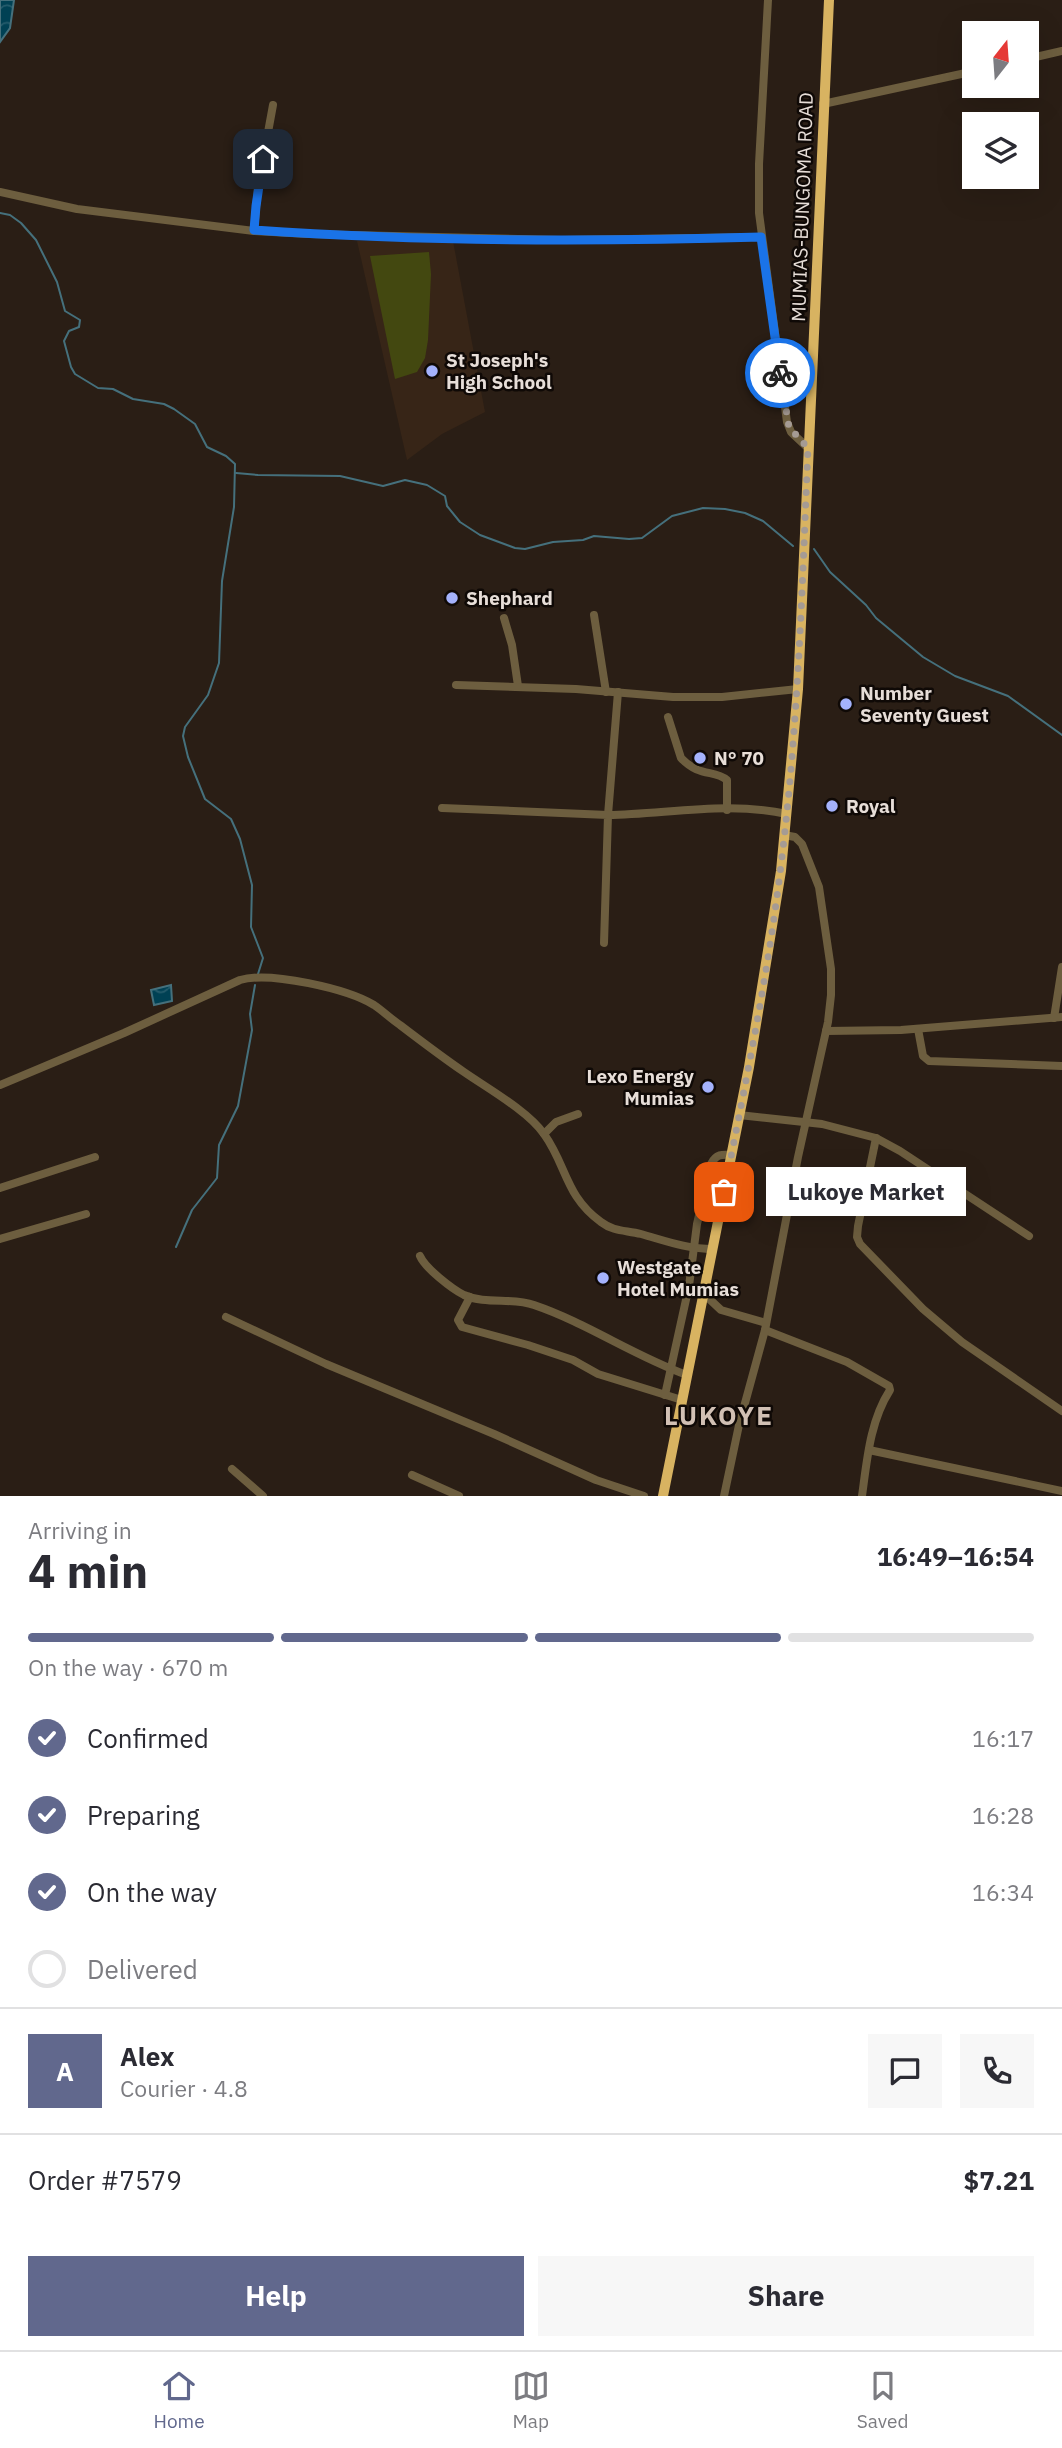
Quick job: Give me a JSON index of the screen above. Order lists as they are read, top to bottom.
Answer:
{
  "streets": {
    "highway": ["MUMIAS-BUNGOMA ROAD"]
  },
  "districts": ["LUKOYE"],
  "places": [
    "St Joseph's High School",
    "Shephard",
    "Number Seventy Guest",
    "N° 70",
    "Royal",
    "Lexo Energy Mumias",
    "Lukoye Market",
    "Westgate Hotel Mumias"
  ],
  "north": "top",
  "page": {
    "bubble": "Lukoye Market",
    "heading": ["4 min", "Arriving in", "16:49–16:54"],
    "panel": [
      "Alex",
      "Courier · 4.8",
      "Order #7579",
      "$7.21"
    ],
    "bar": "On the way · 670 m",
    "list": [
      ["Confirmed", "16:17"],
      ["Preparing", "16:28"],
      ["On the way", "16:34"],
      "Delivered"
    ],
    "round": "A",
    "buttons": ["Help", "Share"],
    "tabs": ["Home", "Map", "Saved"]
  }
}
